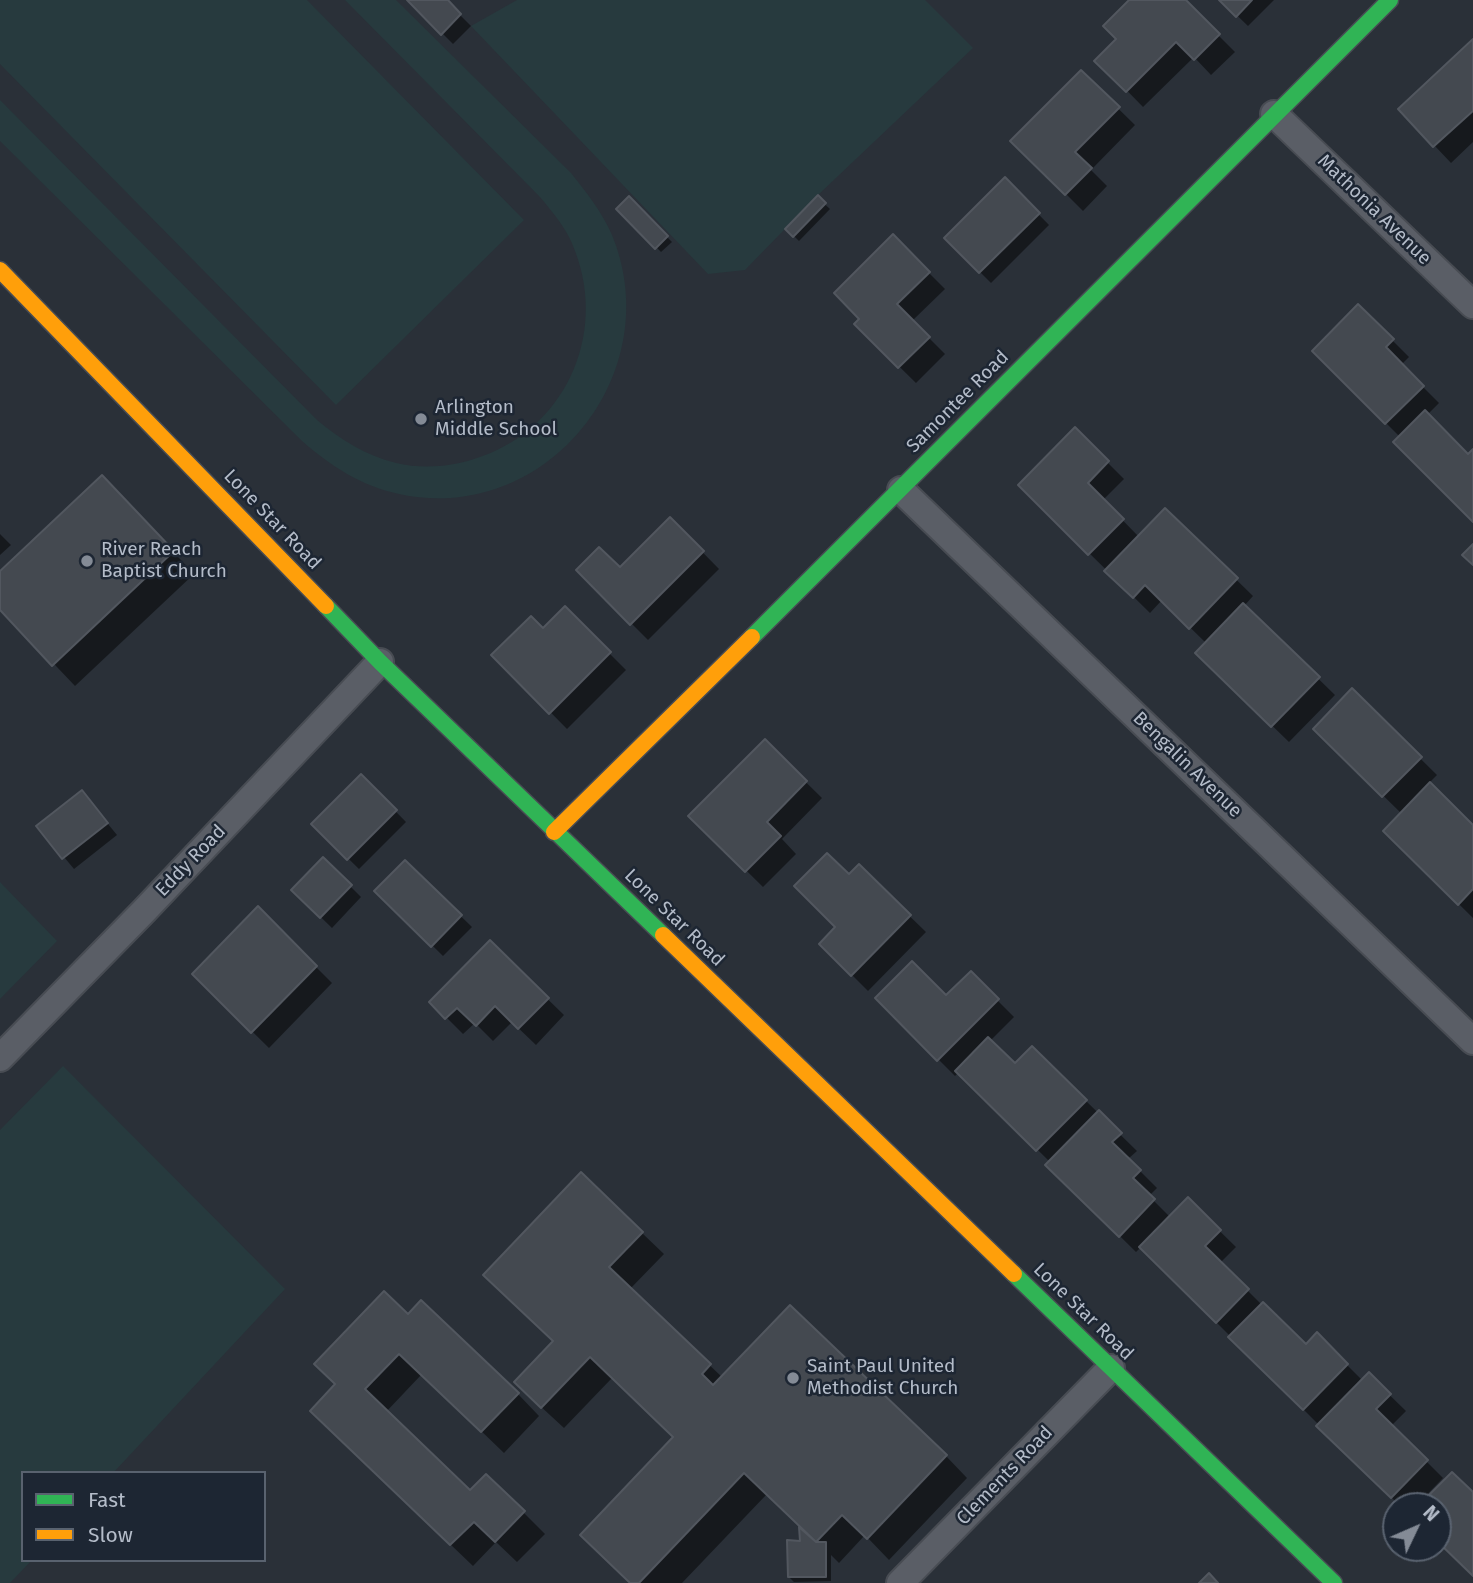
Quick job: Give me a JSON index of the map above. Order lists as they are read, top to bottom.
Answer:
{
  "streets": {
    "street": [
      "Mathonia Avenue",
      "Samontee Road",
      "Lone Star Road",
      "Bengalin Avenue",
      "Eddy Road",
      "Clements Road"
    ]
  },
  "crossings": [
    ["Mathonia Avenue", "Samontee Road"],
    ["Samontee Road", "Lone Star Road"],
    ["Samontee Road", "Bengalin Avenue"],
    ["Lone Star Road", "Eddy Road"],
    ["Lone Star Road", "Clements Road"]
  ],
  "places": ["Arlington Middle School", "River Reach Baptist Church", "Saint Paul United Methodist Church"],
  "legend": ["Fast", "Slow"],
  "north": "top right"
}
